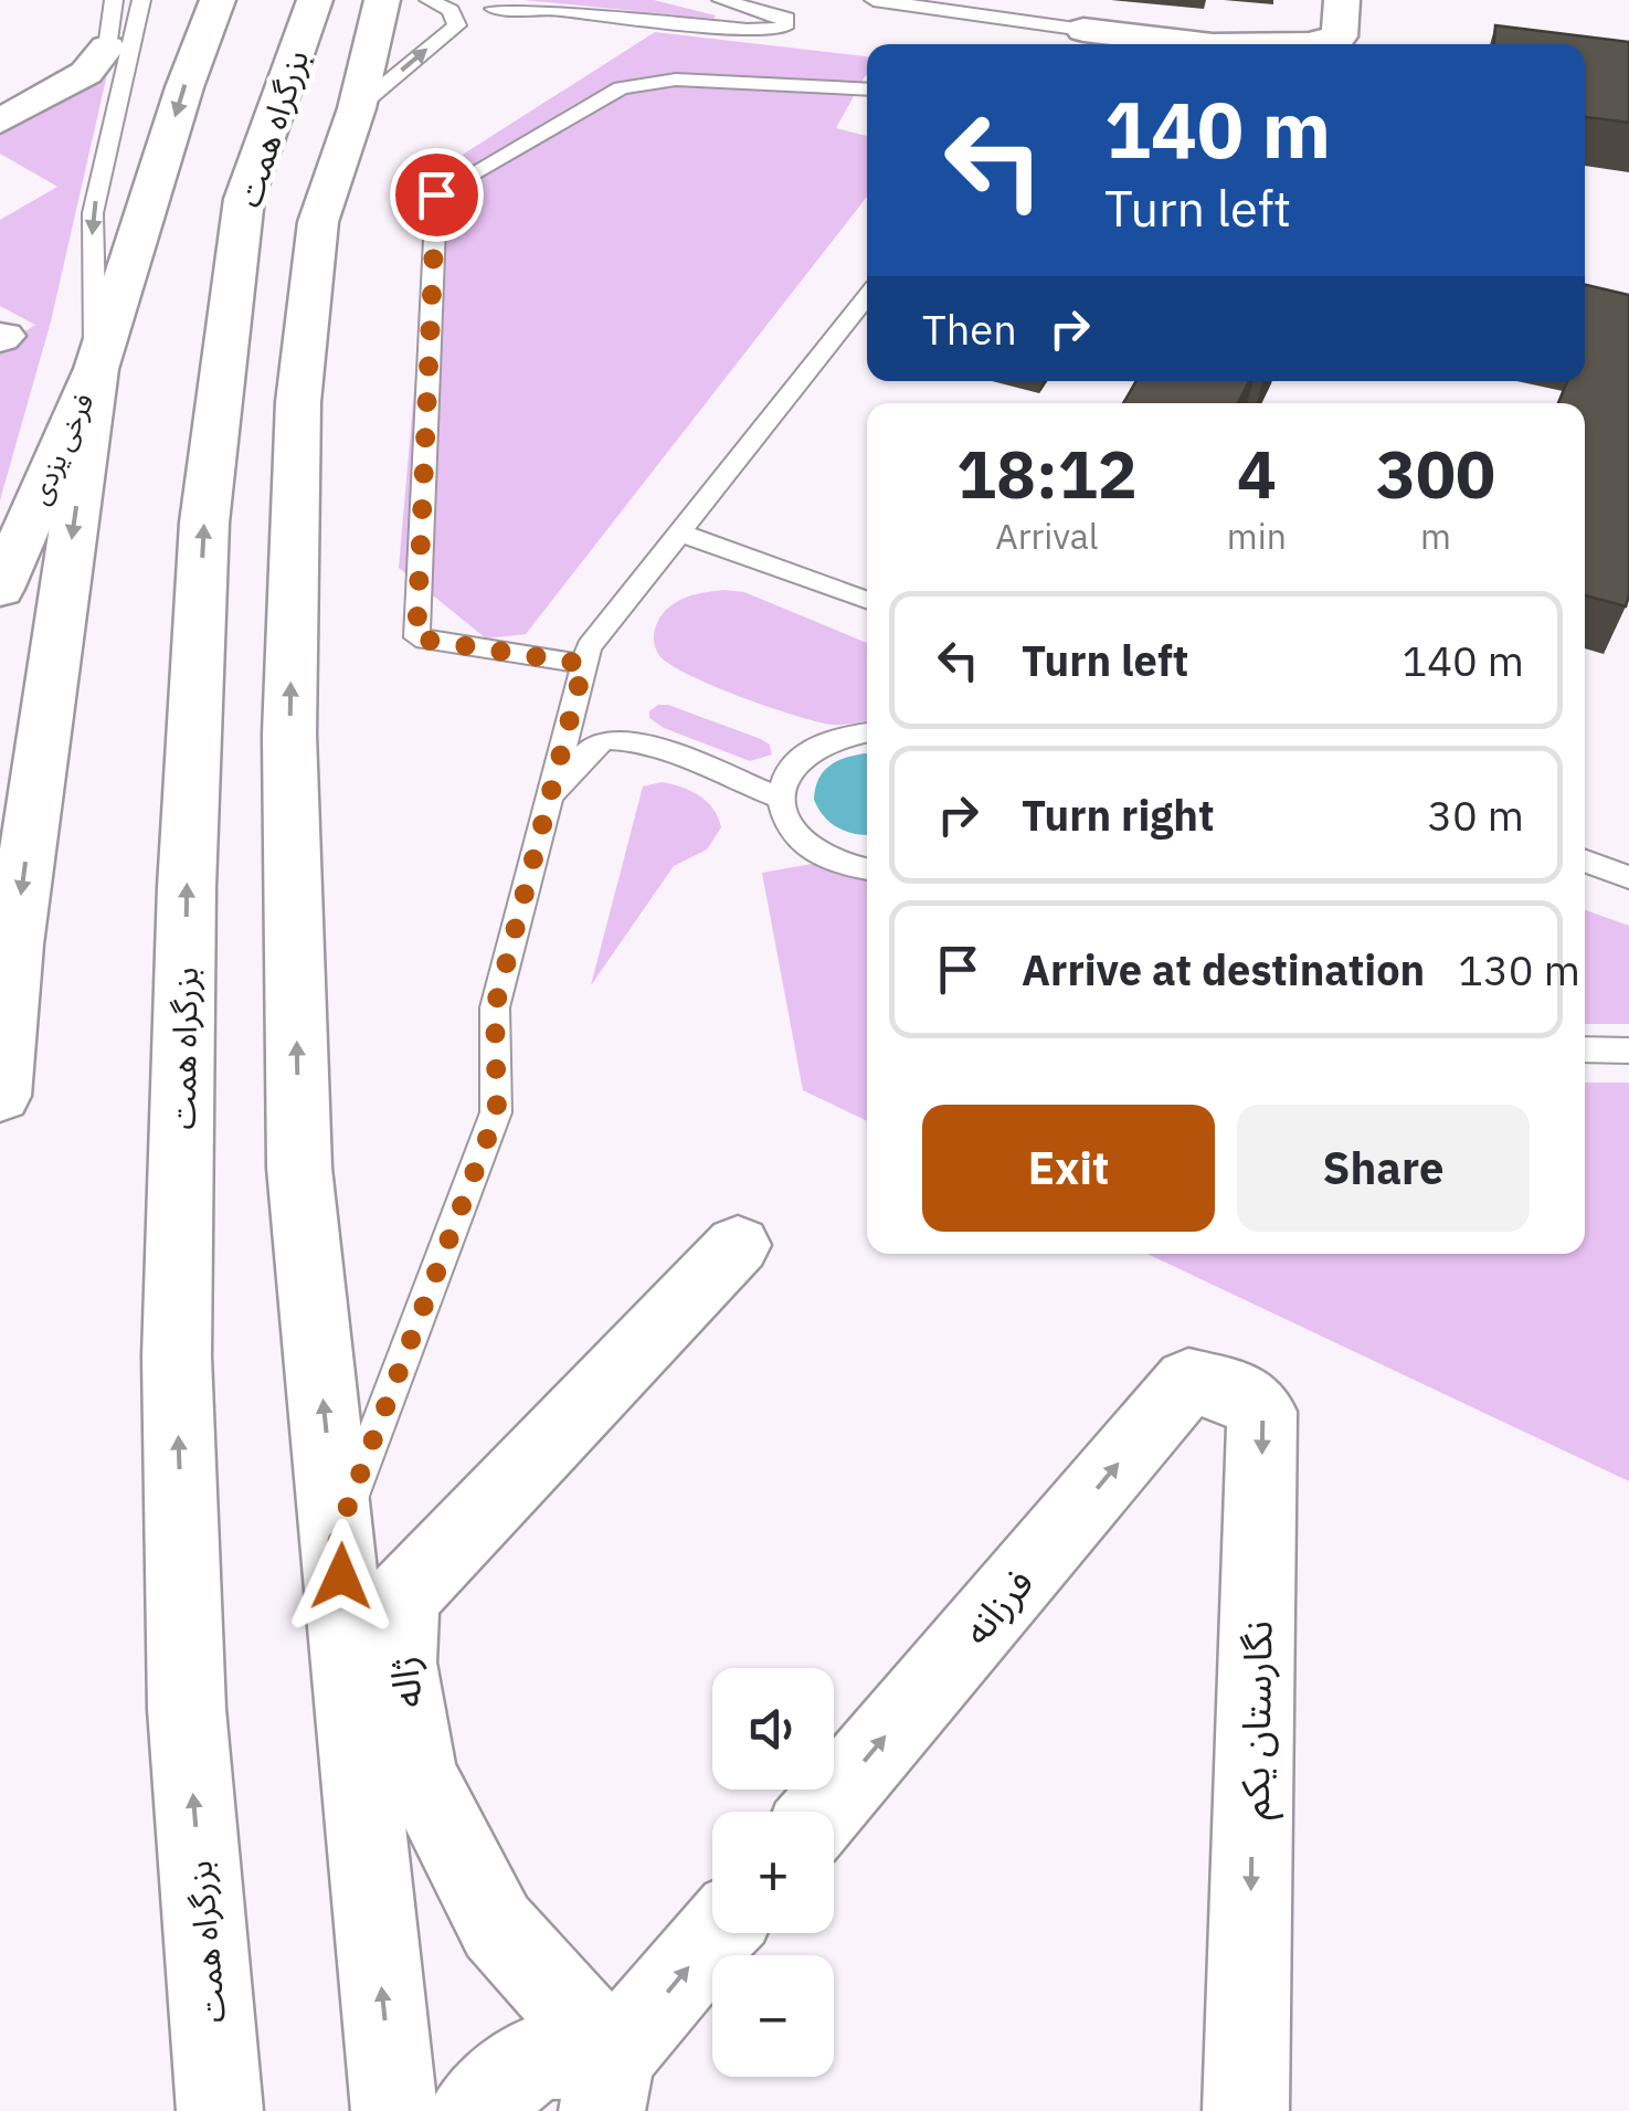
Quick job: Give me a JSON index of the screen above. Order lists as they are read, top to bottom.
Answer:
{
  "streets": {
    "main road": [
      "بزرگراه همت",
      "فرخی یزدی",
      "فرزانه",
      "ژاله",
      "نگارستان یکم"
    ]
  },
  "crossings": [
    ["فرزانه", "نگارستان یکم"]
  ],
  "one_way": ["فرزانه", "نگارستان یکم"],
  "page": {
    "turn": ["140 m", "Turn left"],
    "then": "Then",
    "eta": [
      "18:12",
      "Arrival",
      "4",
      "min",
      "300",
      "m"
    ],
    "list": [
      {
        "name": "Turn left",
        "value": "140 m"
      },
      {
        "name": "Turn right",
        "value": "30 m"
      },
      {
        "name": "Arrive at destination",
        "value": "130 m"
      }
    ],
    "buttons": ["Exit", "Share"],
    "map_buttons": ["+", "−"]
  }
}
